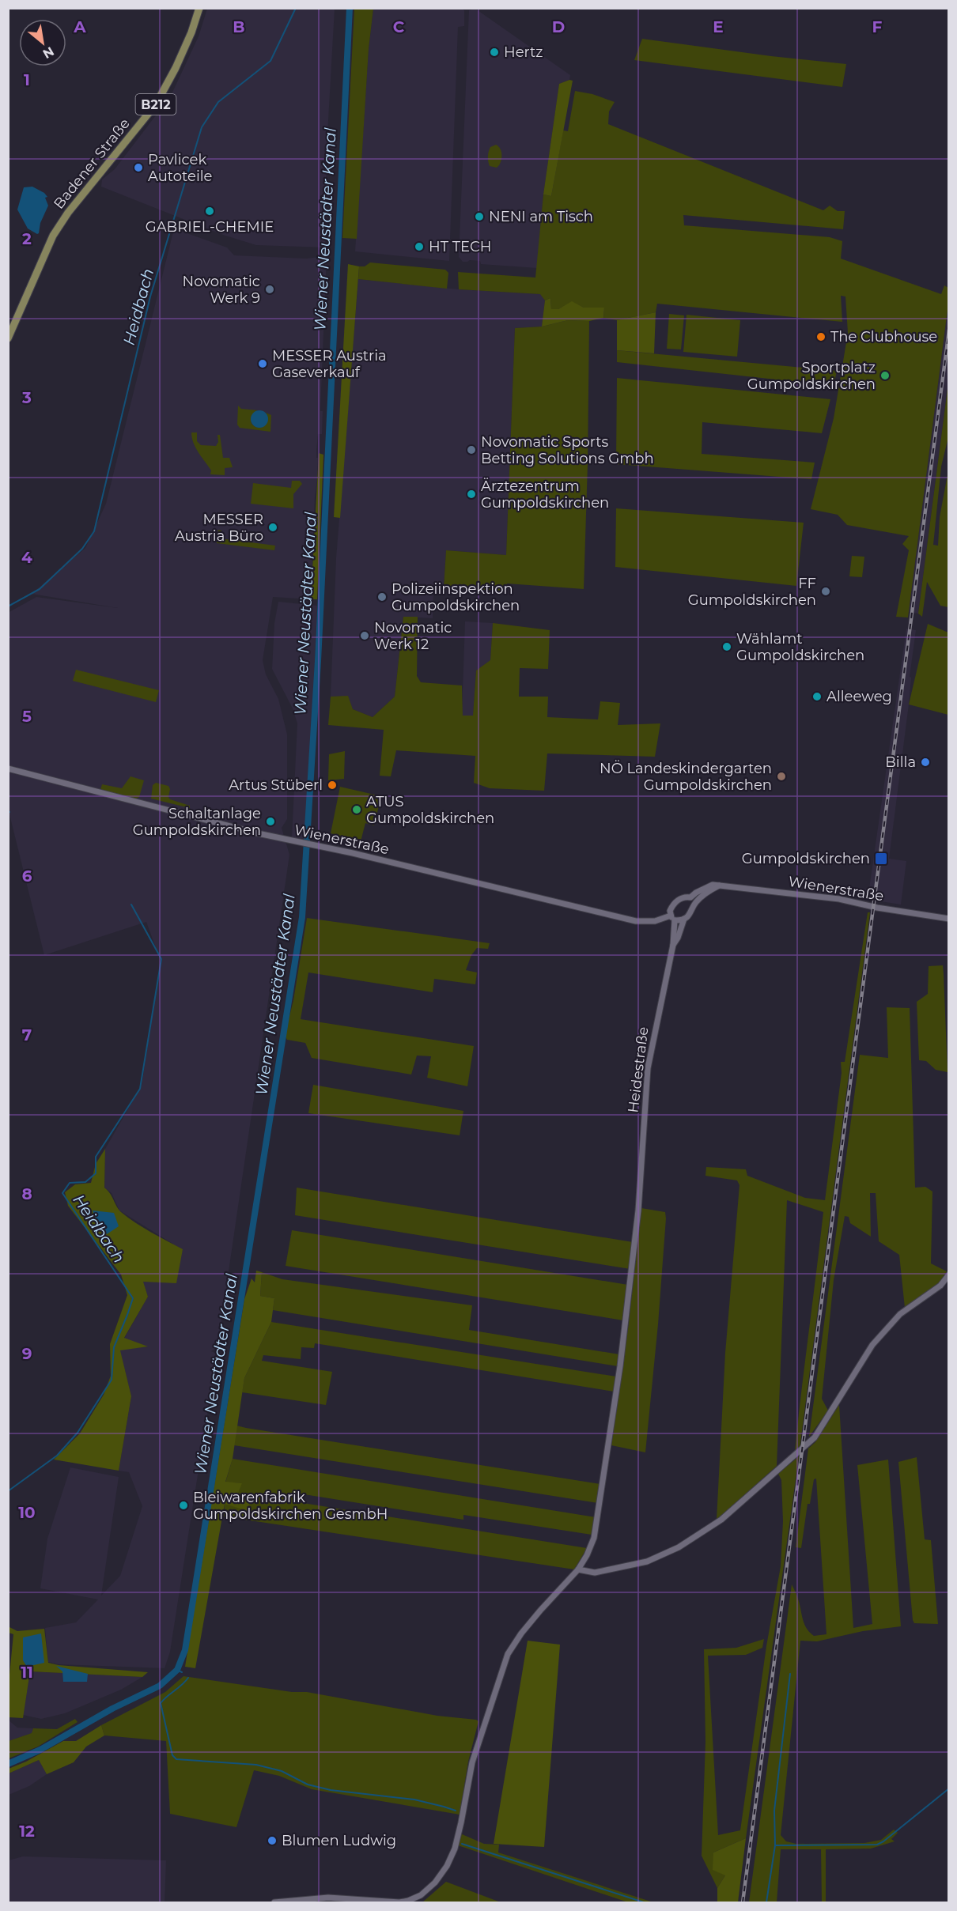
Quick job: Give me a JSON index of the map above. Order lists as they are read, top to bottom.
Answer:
{
  "streets": {
    "main road": ["B212", "Badener Straße"],
    "street": ["Wienerstraße", "Heidestraße"]
  },
  "crossings": [
    ["Wienerstraße", "Heidestraße"]
  ],
  "water": ["Wiener Neustädter Kanal", "Heidbach"],
  "places": {
    "other": [
      "Hertz",
      "Pavlicek Autoteile",
      "GABRIEL-CHEMIE",
      "NENI am Tisch",
      "HT TECH",
      "Novomatic Werk 9",
      "The Clubhouse",
      "MESSER Austria Gaseverkauf",
      "Sportplatz Gumpoldskirchen",
      "Novomatic Sports Betting Solutions Gmbh",
      "Ärztezentrum Gumpoldskirchen",
      "MESSER Austria Büro",
      "FF Gumpoldskirchen",
      "Polizeiinspektion Gumpoldskirchen",
      "Novomatic Werk 12",
      "Wählamt Gumpoldskirchen",
      "Alleeweg",
      "Billa",
      "NÖ Landeskindergarten Gumpoldskirchen",
      "Artus Stüberl",
      "ATUS Gumpoldskirchen",
      "Schaltanlage Gumpoldskirchen",
      "Bleiwarenfabrik Gumpoldskirchen GesmbH",
      "Blumen Ludwig"
    ],
    "transit": ["Gumpoldskirchen"]
  },
  "north": "bottom right",
  "grid": {
    "columns": [
      "A",
      "B",
      "C",
      "D",
      "E",
      "F"
    ],
    "rows": [
      "1",
      "2",
      "3",
      "4",
      "5",
      "6",
      "7",
      "8",
      "9",
      "10",
      "11",
      "12"
    ]
  }
}
